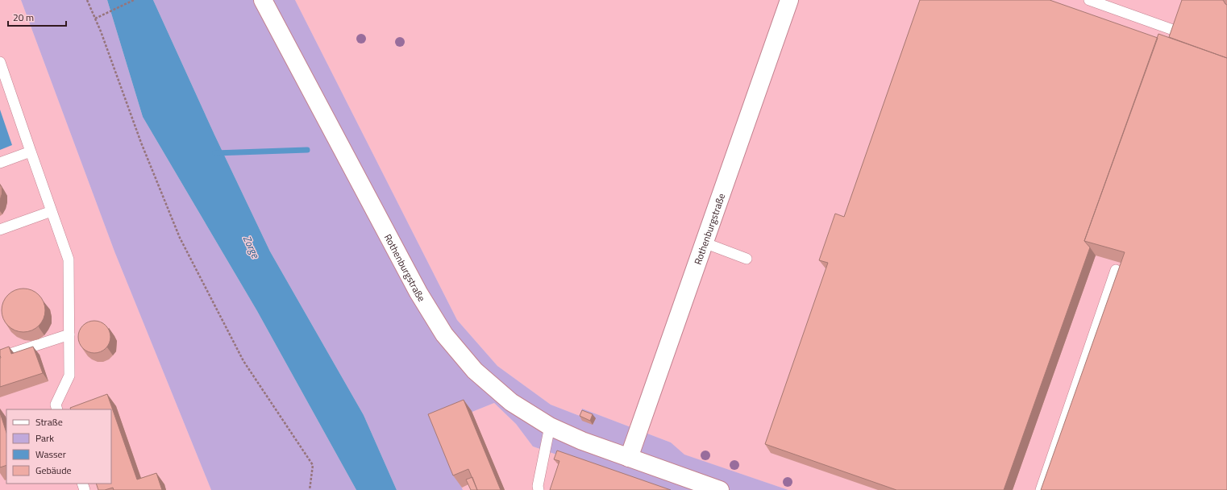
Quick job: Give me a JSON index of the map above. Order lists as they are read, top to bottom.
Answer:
{
  "streets": {
    "street": ["Rothenburgstraße"]
  },
  "water": ["Zorge"],
  "legend": [
    "Straße",
    "Park",
    "Wasser",
    "Gebäude"
  ],
  "scale_bar": "20 m"
}
